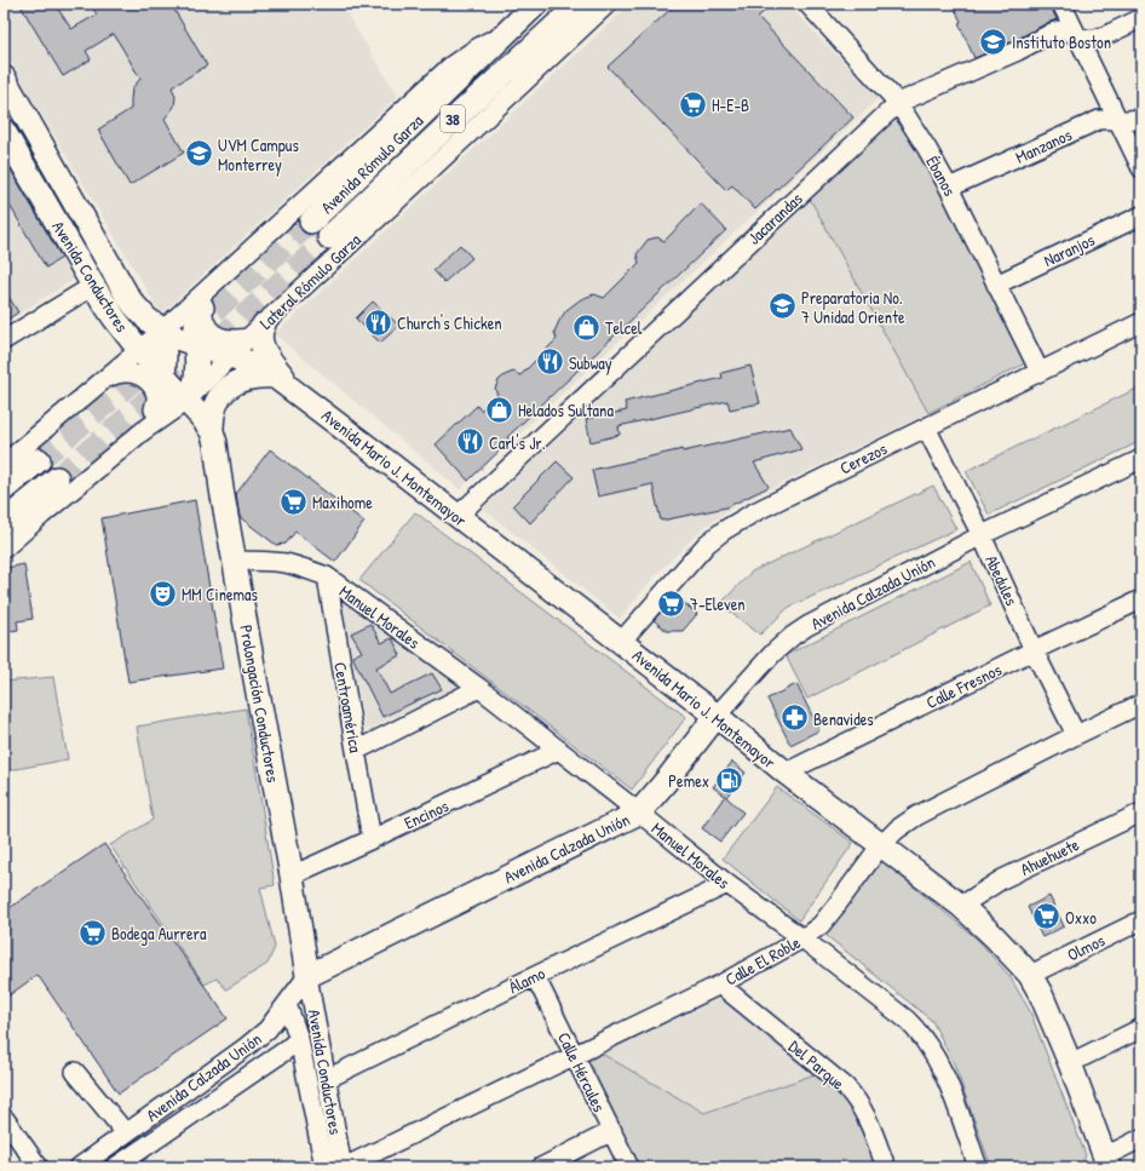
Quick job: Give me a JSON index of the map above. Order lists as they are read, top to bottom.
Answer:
{
  "streets": {
    "main road": [
      "38",
      "Avenida Rómulo Garza",
      "Avenida Conductores",
      "Avenida Mario J. Montemayor",
      "Avenida Calzada Unión",
      "Prolongación Conductores"
    ],
    "street": [
      "Manzanos",
      "Ébanos",
      "Jacarandas",
      "Naranjos",
      "Lateral Rómulo Garza",
      "Cerezos",
      "Abedules",
      "Manuel Morales",
      "Calle Fresnos",
      "Centroamérica",
      "Encinos",
      "Ahuehuete",
      "Olmos",
      "Calle El Roble",
      "Álamo",
      "Del Parque",
      "Calle Hércules"
    ]
  },
  "crossings": [
    ["Manzanos", "Ébanos"],
    ["Ébanos", "Jacarandas"],
    ["Ébanos", "Naranjos"],
    ["Ébanos", "Cerezos"],
    ["Jacarandas", "Avenida Mario J. Montemayor"],
    ["Avenida Conductores", "Lateral Rómulo Garza"],
    ["Avenida Conductores", "Avenida Mario J. Montemayor"],
    ["Avenida Conductores", "Avenida Calzada Unión"],
    ["Avenida Conductores", "Prolongación Conductores"],
    ["Avenida Conductores", "Calle El Roble"],
    ["Avenida Conductores", "Álamo"],
    ["Lateral Rómulo Garza", "Avenida Mario J. Montemayor"],
    ["Lateral Rómulo Garza", "Prolongación Conductores"],
    ["Cerezos", "Avenida Mario J. Montemayor"],
    ["Cerezos", "Abedules"],
    ["Avenida Mario J. Montemayor", "Avenida Calzada Unión"],
    ["Avenida Mario J. Montemayor", "Calle Fresnos"],
    ["Avenida Mario J. Montemayor", "Ahuehuete"],
    ["Avenida Mario J. Montemayor", "Olmos"],
    ["Avenida Mario J. Montemayor", "Calle El Roble"],
    ["Abedules", "Avenida Calzada Unión"],
    ["Abedules", "Calle Fresnos"],
    ["Abedules", "Calle El Roble"],
    ["Avenida Calzada Unión", "Manuel Morales"],
    ["Avenida Calzada Unión", "Prolongación Conductores"],
    ["Manuel Morales", "Prolongación Conductores"],
    ["Manuel Morales", "Centroamérica"],
    ["Manuel Morales", "Encinos"],
    ["Manuel Morales", "Calle El Roble"],
    ["Manuel Morales", "Álamo"],
    ["Prolongación Conductores", "Encinos"],
    ["Centroamérica", "Encinos"],
    ["Calle El Roble", "Del Parque"],
    ["Calle El Roble", "Calle Hércules"],
    ["Álamo", "Calle Hércules"]
  ],
  "places": {
    "school or university": ["Instituto Boston", "UVM Campus Monterrey", "Preparatoria No. 7 Unidad Oriente"],
    "supermarket": [
      "H-E-B",
      "Maxihome",
      "7-Eleven",
      "Oxxo",
      "Bodega Aurrera"
    ],
    "restaurant": ["Church's Chicken", "Subway", "Carl's Jr."],
    "shop": ["Telcel", "Helados Sultana"],
    "theatre": ["MM Cinemas"],
    "pharmacy": ["Benavides"],
    "fuel station": ["Pemex"]
  }
}
